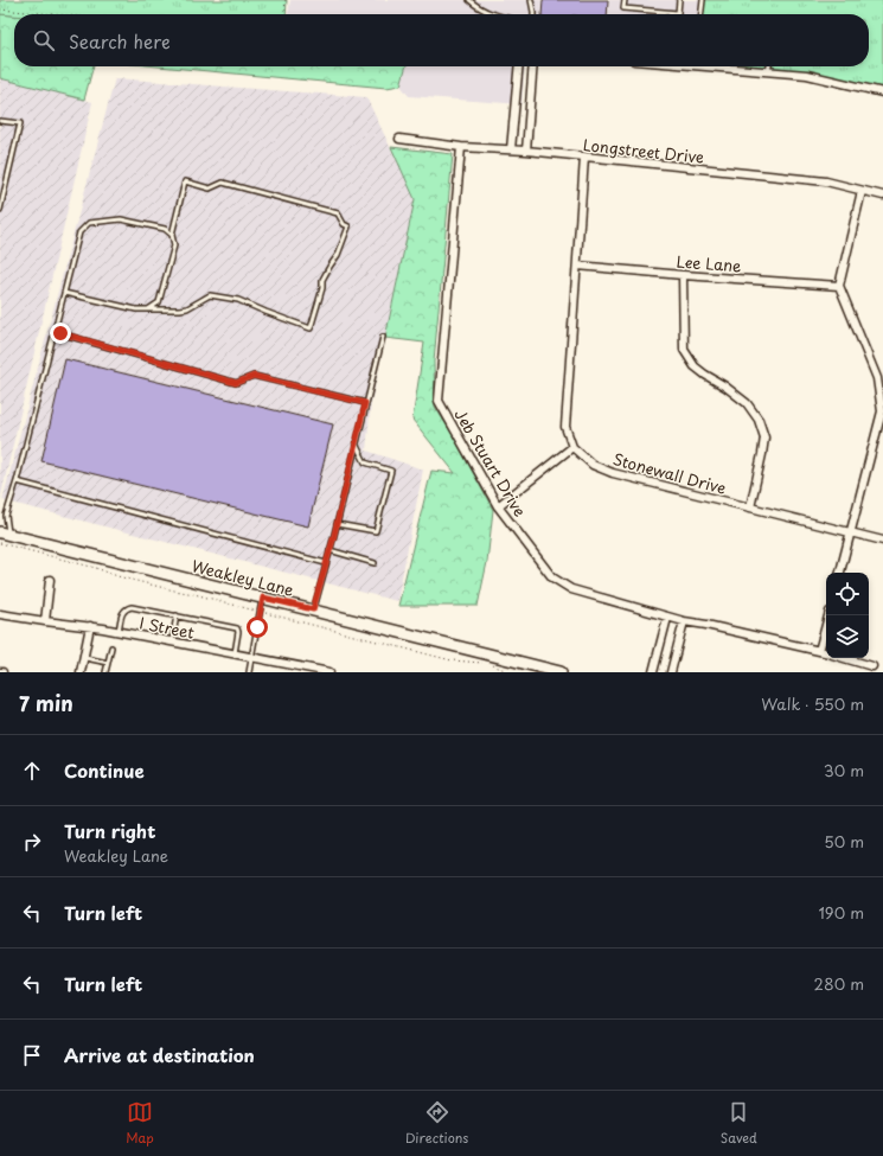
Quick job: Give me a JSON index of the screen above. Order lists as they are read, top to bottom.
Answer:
{
  "streets": {
    "main road": ["Weakley Lane"],
    "street": [
      "Longstreet Drive",
      "Lee Lane",
      "Jeb Stuart Drive",
      "Stonewall Drive",
      "I Street"
    ]
  },
  "crossings": [
    ["Longstreet Drive", "Jeb Stuart Drive"]
  ],
  "page": {
    "search": "Search here",
    "heading": ["7 min", "Walk · 550 m"],
    "list": [
      ["Continue", "30 m"],
      ["Turn right", "Weakley Lane", "50 m"],
      ["Turn left", "190 m"],
      ["Turn left", "280 m"],
      "Arrive at destination"
    ],
    "nav": ["Map", "Directions", "Saved"]
  }
}
